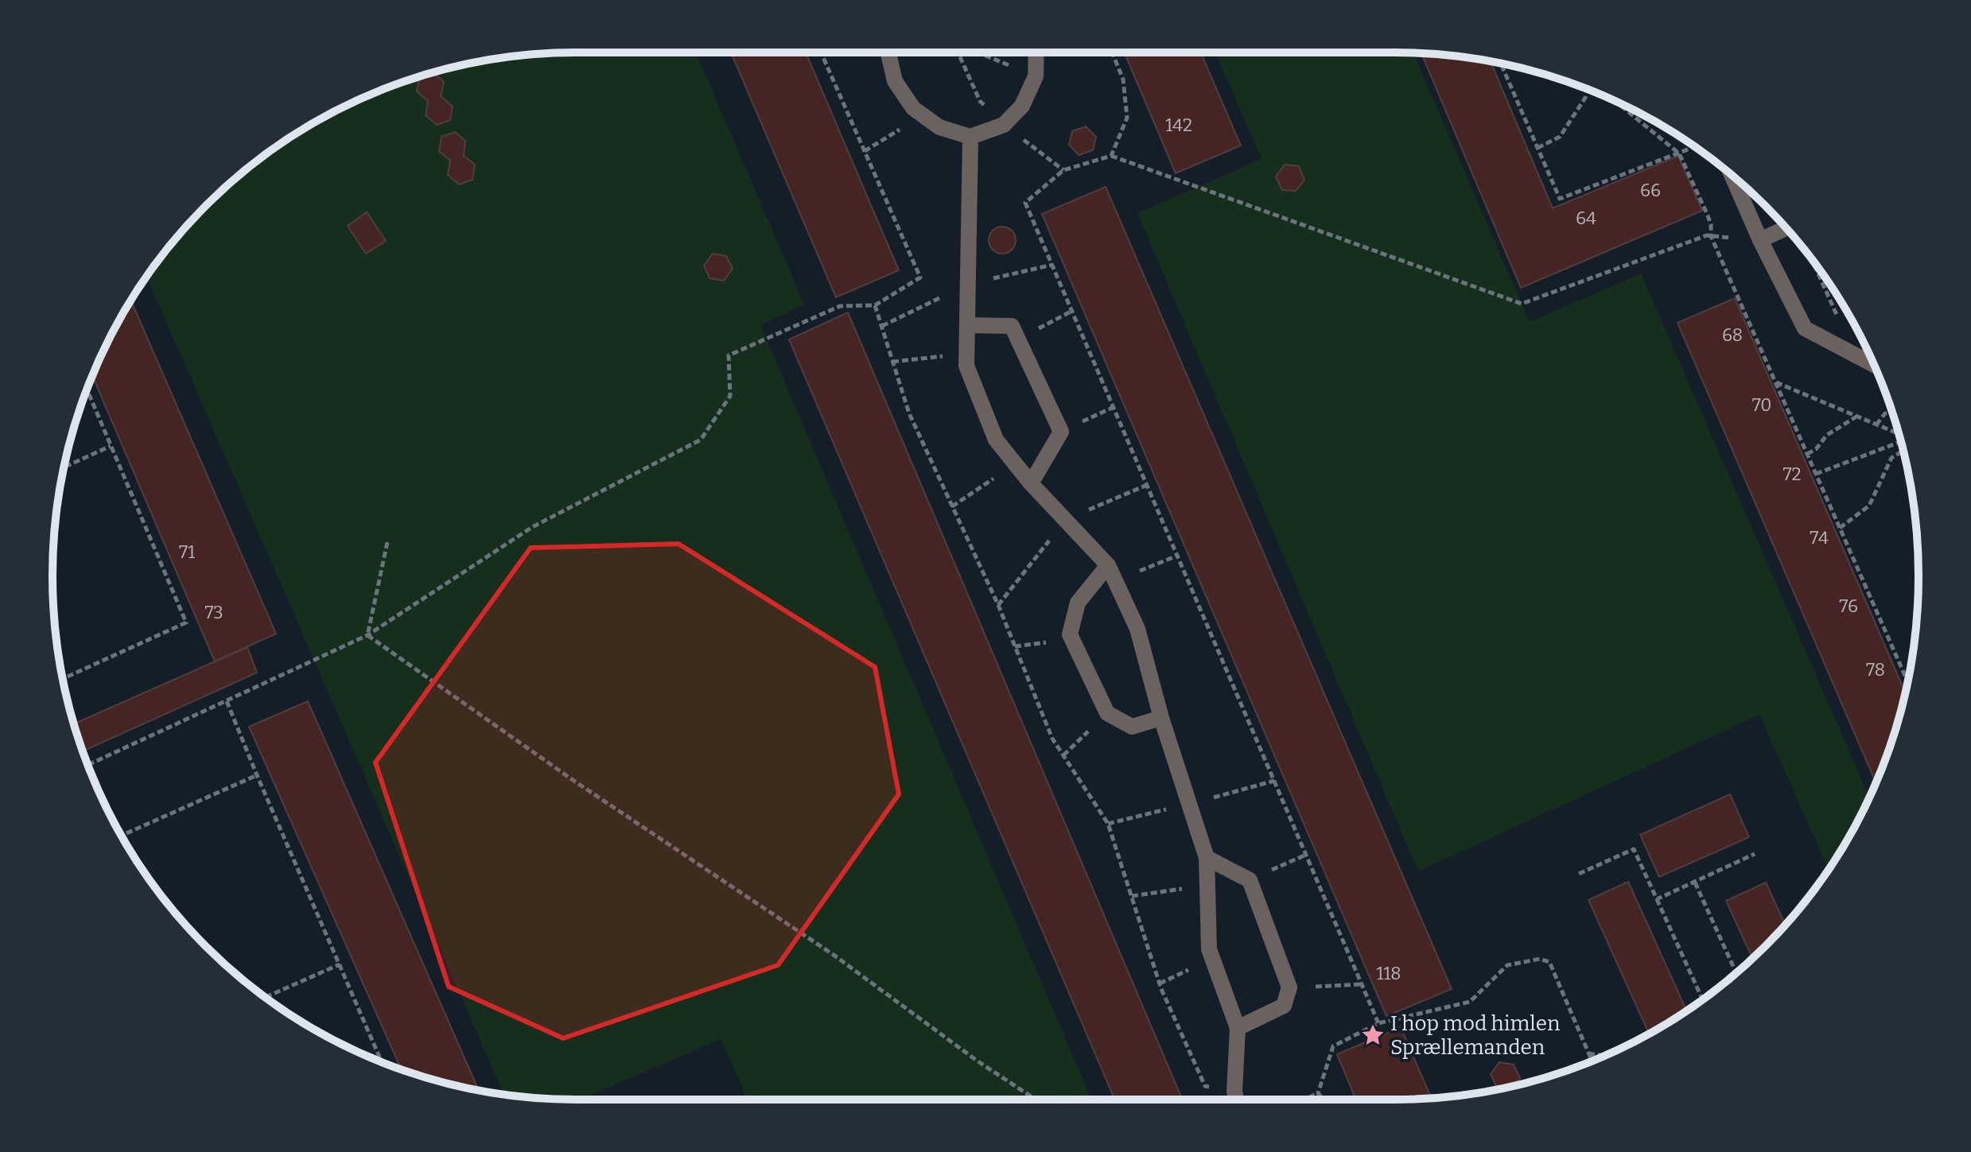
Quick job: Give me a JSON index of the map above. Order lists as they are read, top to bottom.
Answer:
{
  "places": {
    "place": ["I hop mod himlen Sprællemanden"]
  },
  "house_numbers": [
    "142",
    "66",
    "64",
    "68",
    "70",
    "72",
    "74",
    "71",
    "76",
    "73",
    "78",
    "118"
  ]
}
